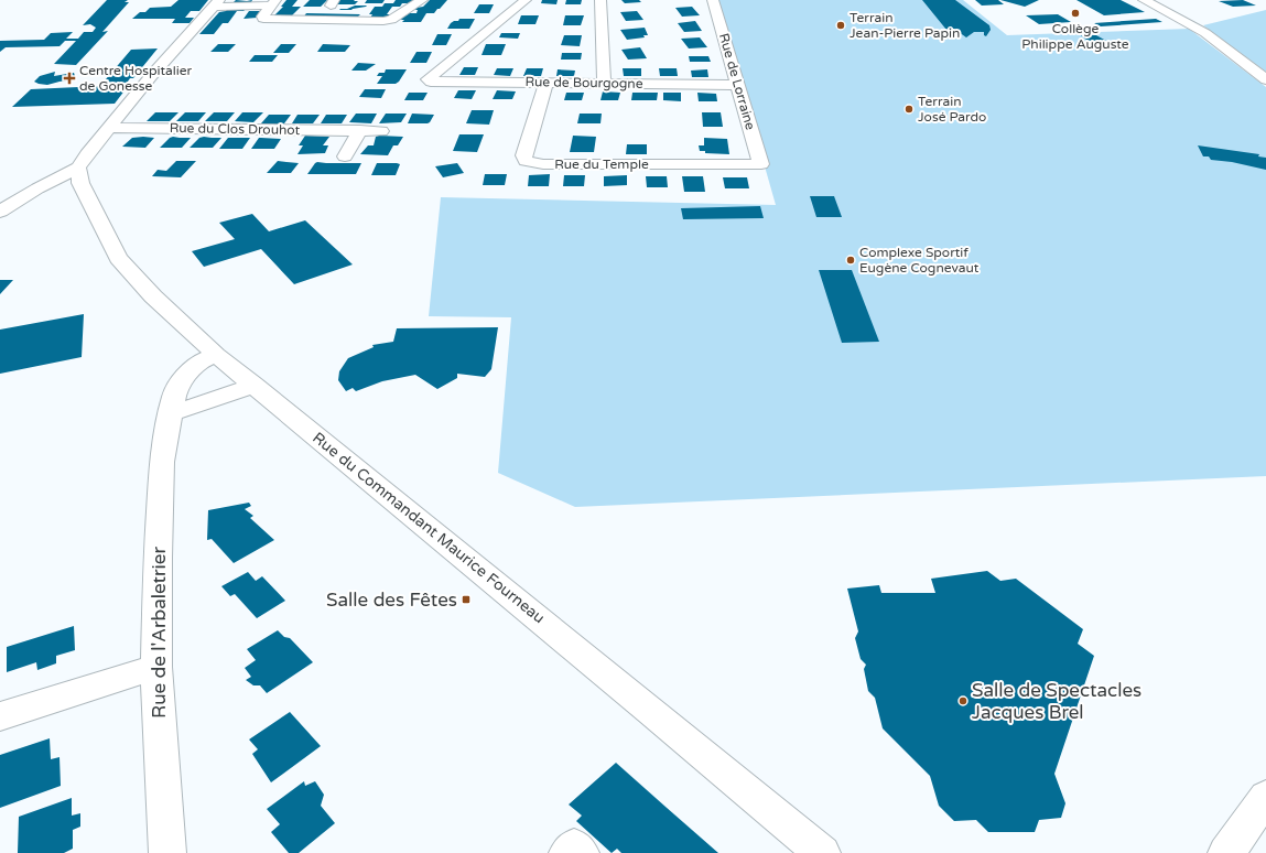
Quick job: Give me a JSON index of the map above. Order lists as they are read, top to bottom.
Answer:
{
  "streets": {
    "street": [
      "Rue de Lorraine",
      "Rue de Bourgogne",
      "Rue du Clos Drouhot",
      "Rue du Temple",
      "Rue du Commandant Maurice Fourneau",
      "Rue de l'Arbaletrier"
    ]
  },
  "crossings": [
    ["Rue de Lorraine", "Rue de Bourgogne"],
    ["Rue de Lorraine", "Rue du Temple"],
    ["Rue de Bourgogne", "Rue du Temple"],
    ["Rue du Commandant Maurice Fourneau", "Rue de l'Arbaletrier"]
  ],
  "places": {
    "other": [
      "Collège Philippe Auguste",
      "Terrain Jean-Pierre Papin",
      "Terrain José Pardo",
      "Complexe Sportif Eugène Cognevaut",
      "Salle de Spectacles Jacques Brel"
    ],
    "health": ["Centre Hospitalier de Gonesse"],
    "transit": ["Salle des Fêtes"]
  }
}
